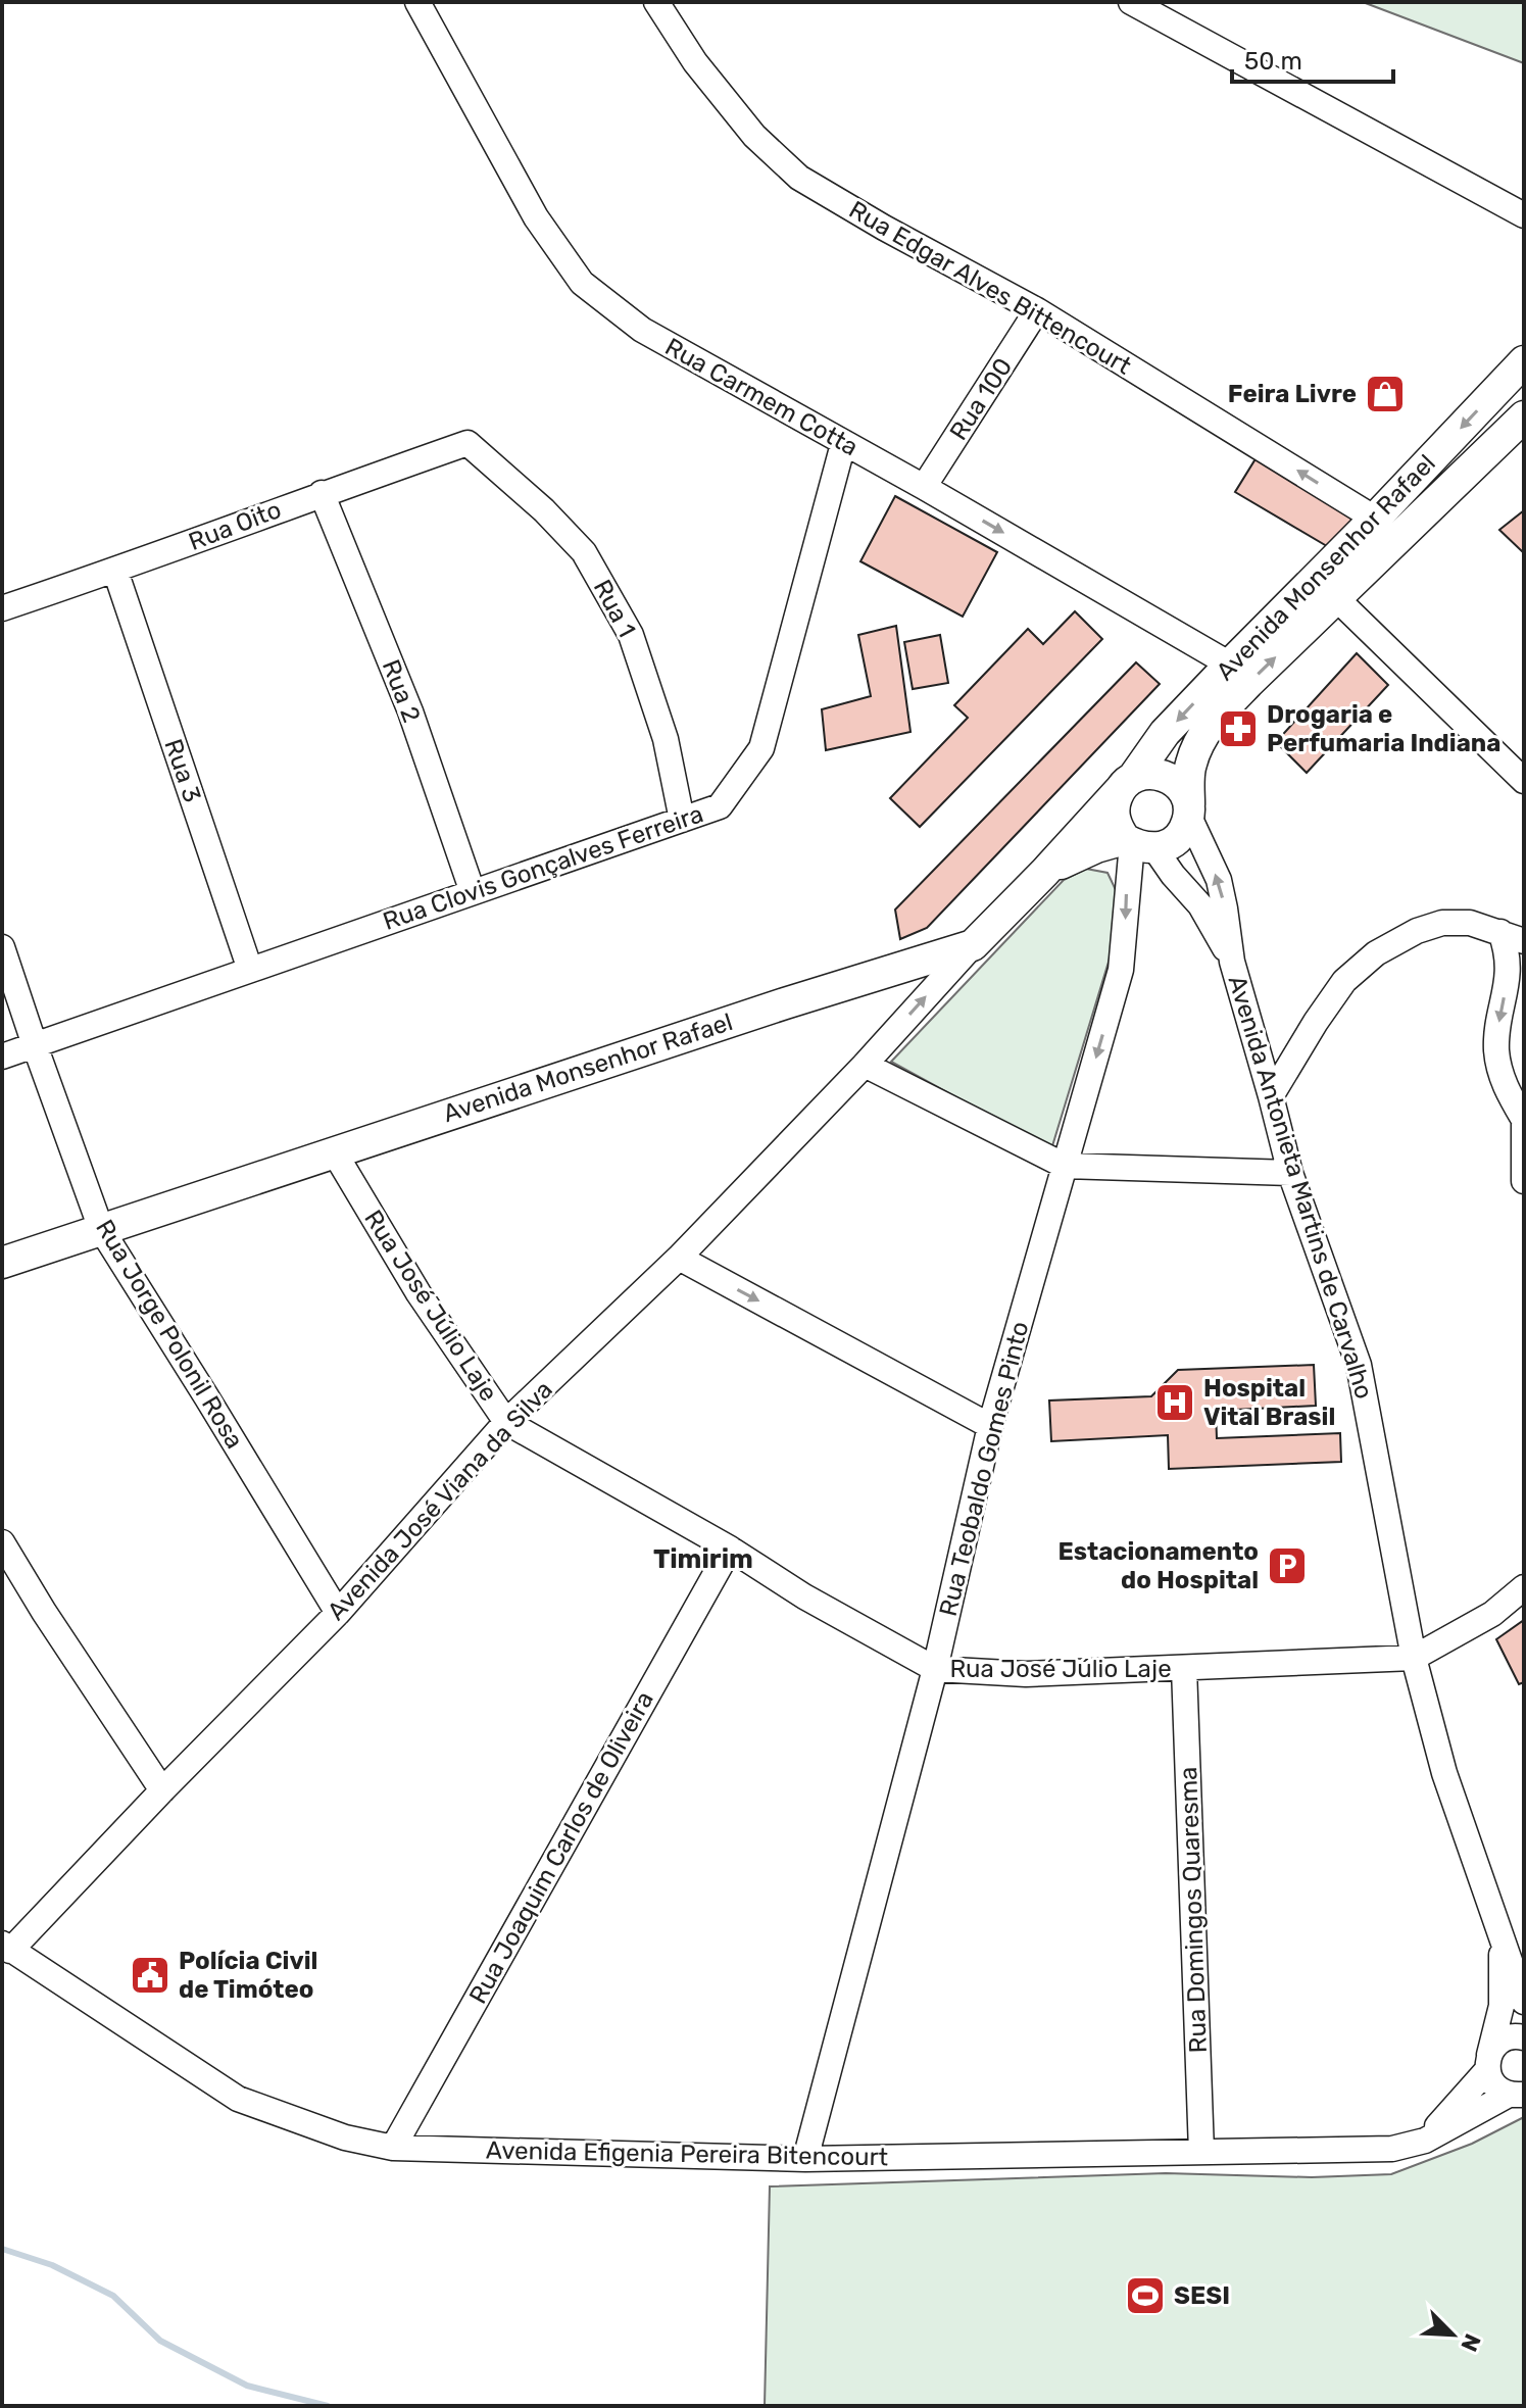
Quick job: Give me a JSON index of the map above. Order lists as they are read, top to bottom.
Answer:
{
  "streets": {
    "main road": ["Avenida Monsenhor Rafael"],
    "street": [
      "Rua Edgar Alves Bittencourt",
      "Rua Carmem Cotta",
      "Rua 100",
      "Rua Oito",
      "Rua 1",
      "Rua 2",
      "Rua 3",
      "Rua Clovis Gonçalves Ferreira",
      "Avenida Antonieta Martins de Carvalho",
      "Rua José Júlio Laje",
      "Rua Jorge Polonil Rosa",
      "Rua Teobaldo Gomes Pinto",
      "Avenida José Viana da Silva",
      "Rua Joaquim Carlos de Oliveira",
      "Rua Domingos Quaresma",
      "Avenida Efigenia Pereira Bitencourt"
    ]
  },
  "crossings": [
    ["Rua Edgar Alves Bittencourt", "Rua 100"],
    ["Rua Edgar Alves Bittencourt", "Avenida Monsenhor Rafael"],
    ["Rua Carmem Cotta", "Rua 100"],
    ["Rua Carmem Cotta", "Avenida Monsenhor Rafael"],
    ["Rua Carmem Cotta", "Rua Clovis Gonçalves Ferreira"],
    ["Rua Oito", "Rua 1"],
    ["Rua Oito", "Rua 2"],
    ["Rua Oito", "Rua 3"],
    ["Avenida Monsenhor Rafael", "Avenida Antonieta Martins de Carvalho"],
    ["Avenida Monsenhor Rafael", "Rua José Júlio Laje"],
    ["Avenida Monsenhor Rafael", "Rua Jorge Polonil Rosa"],
    ["Avenida Monsenhor Rafael", "Rua Teobaldo Gomes Pinto"],
    ["Avenida Monsenhor Rafael", "Avenida José Viana da Silva"],
    ["Rua 1", "Rua Clovis Gonçalves Ferreira"],
    ["Rua 2", "Rua Clovis Gonçalves Ferreira"],
    ["Rua 3", "Rua Clovis Gonçalves Ferreira"],
    ["Rua Clovis Gonçalves Ferreira", "Rua Jorge Polonil Rosa"],
    ["Avenida Antonieta Martins de Carvalho", "Rua José Júlio Laje"],
    ["Avenida Antonieta Martins de Carvalho", "Rua Teobaldo Gomes Pinto"],
    ["Rua José Júlio Laje", "Rua Teobaldo Gomes Pinto"],
    ["Rua José Júlio Laje", "Avenida José Viana da Silva"],
    ["Rua José Júlio Laje", "Rua Joaquim Carlos de Oliveira"],
    ["Rua José Júlio Laje", "Rua Domingos Quaresma"],
    ["Rua Jorge Polonil Rosa", "Avenida José Viana da Silva"],
    ["Rua Teobaldo Gomes Pinto", "Avenida Efigenia Pereira Bitencourt"],
    ["Avenida José Viana da Silva", "Avenida Efigenia Pereira Bitencourt"],
    ["Rua Joaquim Carlos de Oliveira", "Avenida Efigenia Pereira Bitencourt"],
    ["Rua Domingos Quaresma", "Avenida Efigenia Pereira Bitencourt"]
  ],
  "one_way": ["Rua Edgar Alves Bittencourt"],
  "districts": ["Timirim"],
  "places": {
    "shop": ["Feira Livre"],
    "pharmacy": ["Drogaria e Perfumaria Indiana"],
    "hospital": ["Hospital Vital Brasil"],
    "parking": ["Estacionamento do Hospital"],
    "public building": ["Polícia Civil de Timóteo"],
    "sports": ["SESI"]
  },
  "scale_bar": "50 m",
  "north": "bottom right"
}
